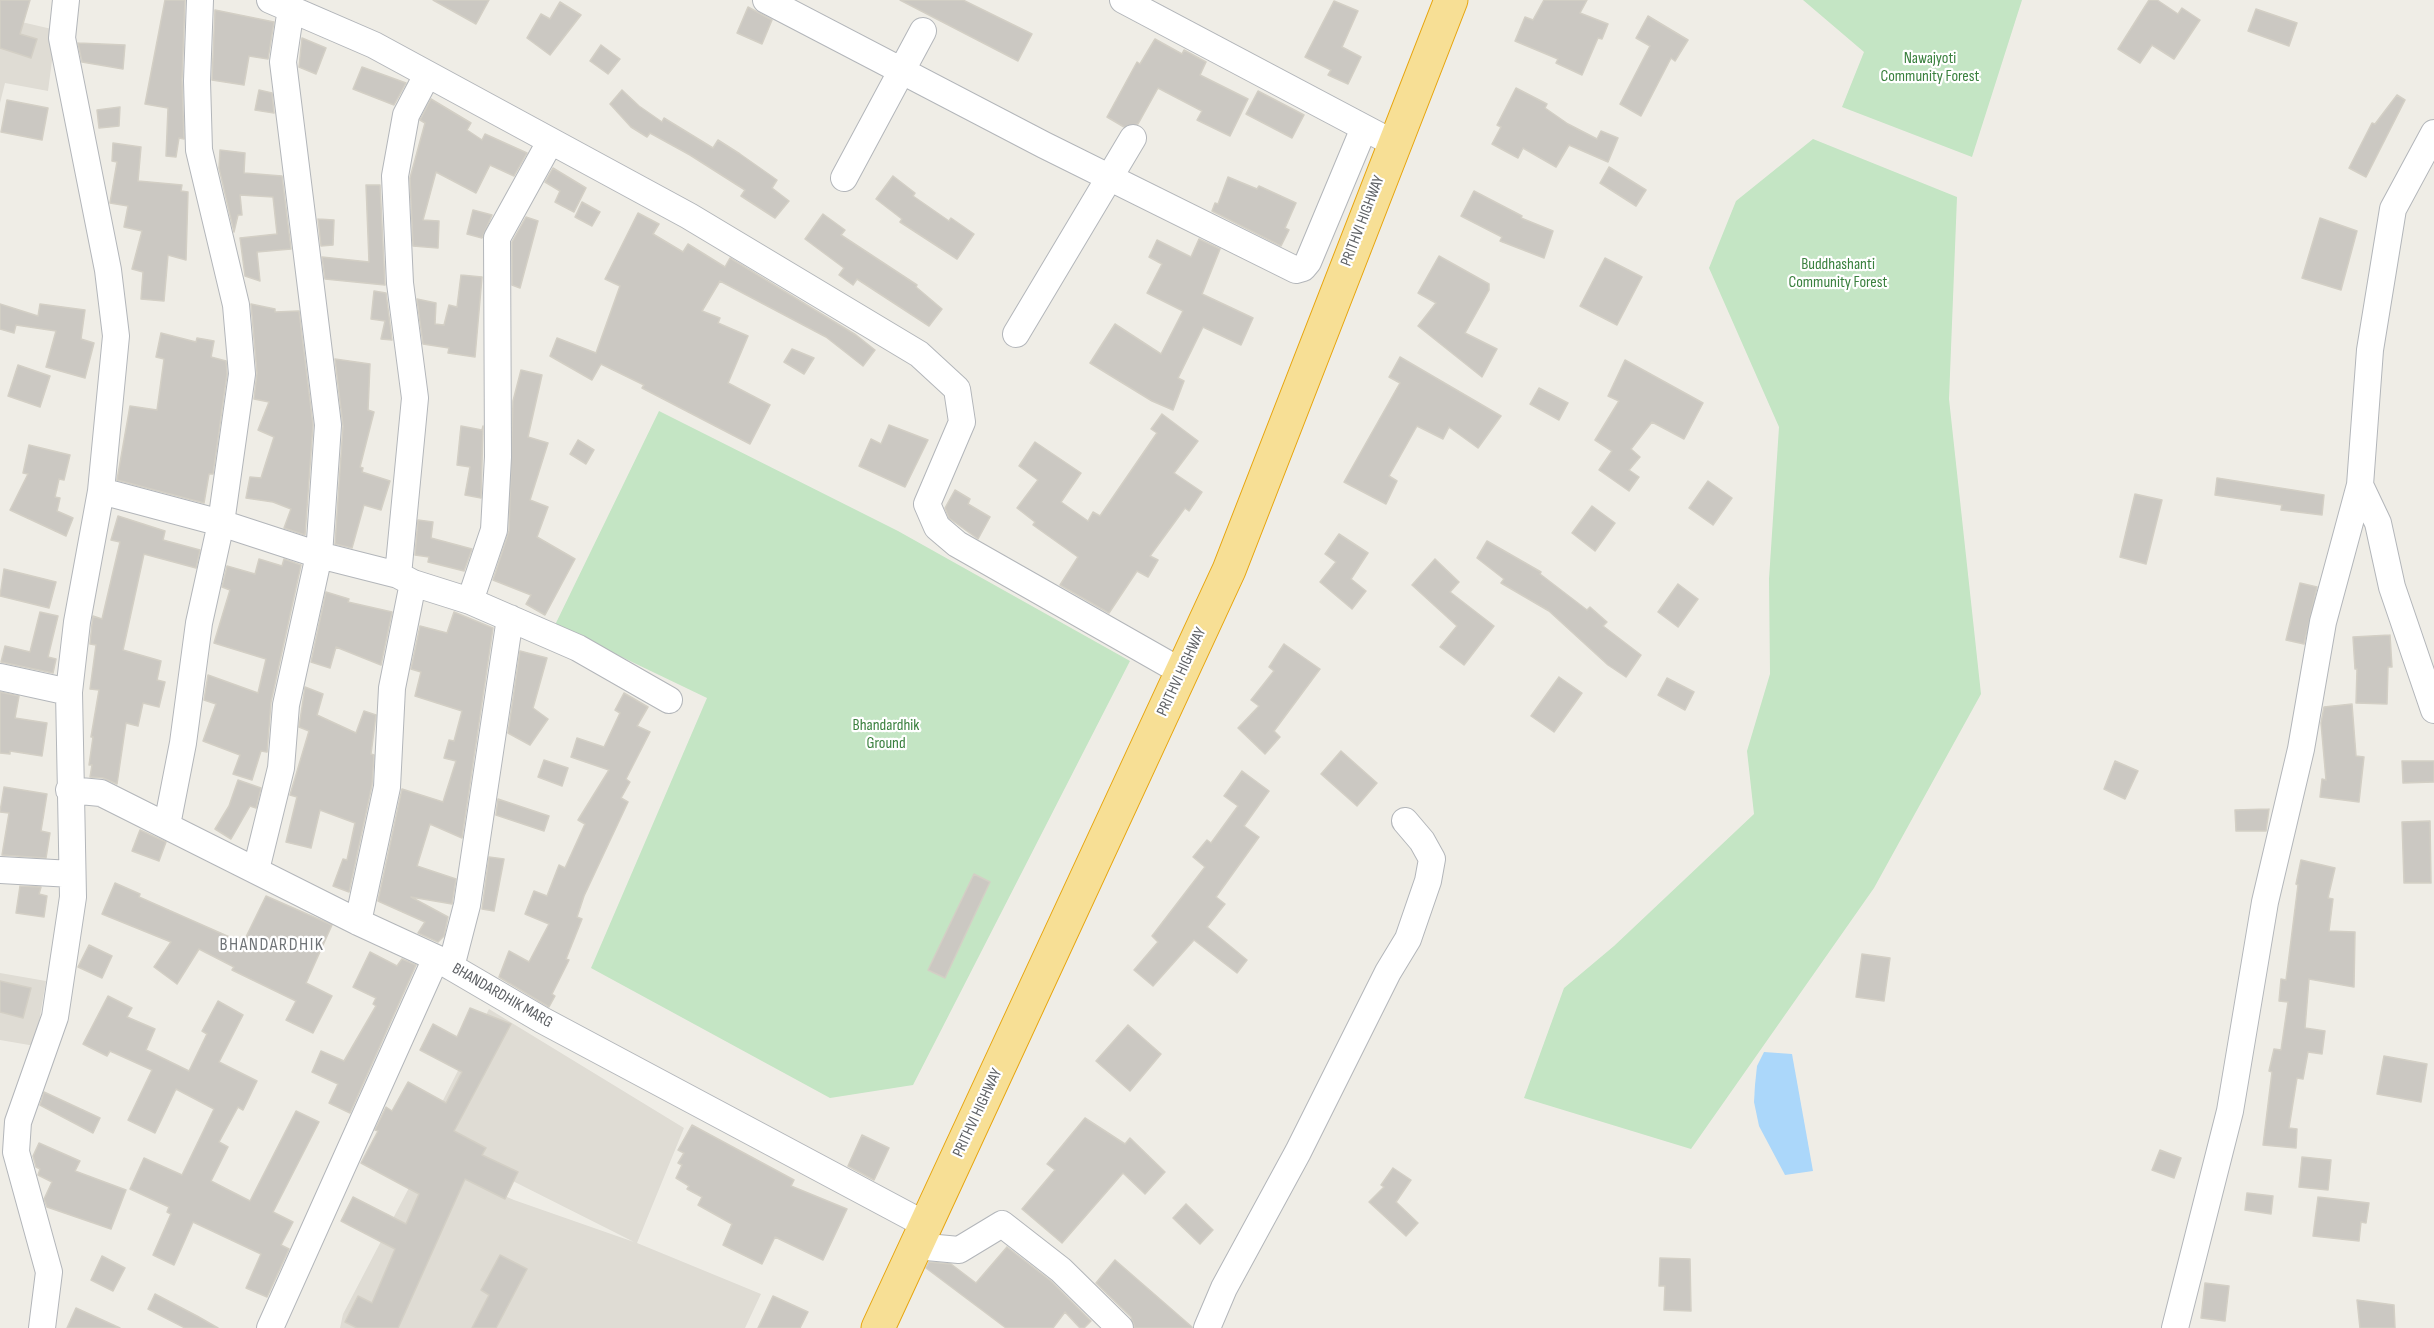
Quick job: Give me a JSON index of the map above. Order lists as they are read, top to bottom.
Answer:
{
  "streets": {
    "highway": ["PRITHVI HIGHWAY"],
    "street": ["BHANDARDHIK MARG"]
  },
  "crossings": [
    ["PRITHVI HIGHWAY", "BHANDARDHIK MARG"]
  ],
  "districts": ["BHANDARDHIK"],
  "parks": ["Nawajyoti Community Forest", "Buddhashanti Community Forest", "Bhandardhik Ground"]
}
